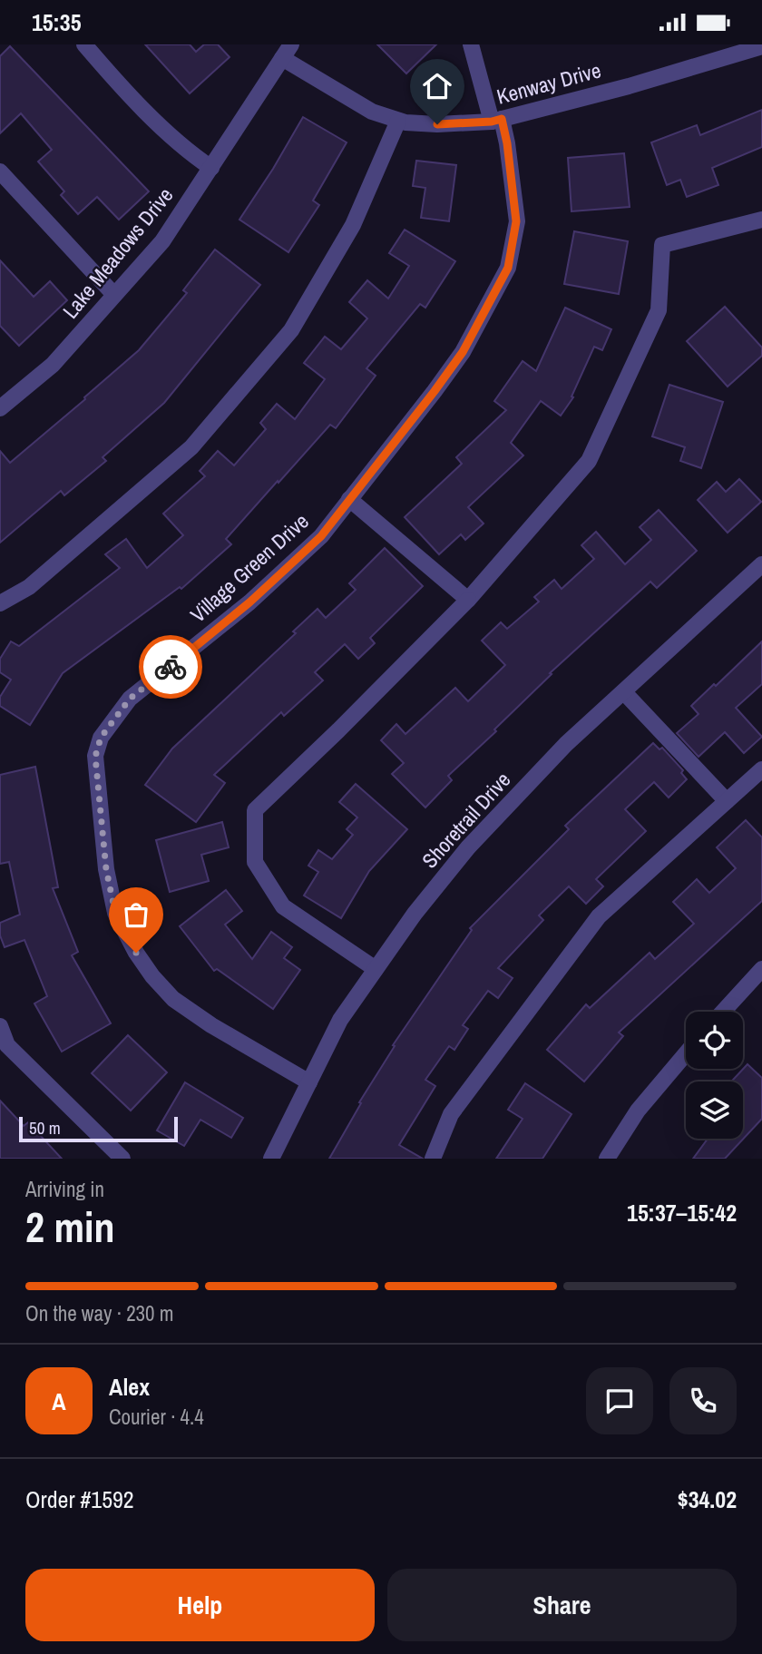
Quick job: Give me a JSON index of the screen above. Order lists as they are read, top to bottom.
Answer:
{
  "streets": {
    "street": [
      "Kenway Drive",
      "Lake Meadows Drive",
      "Village Green Drive",
      "Shoretrail Drive"
    ]
  },
  "crossings": [
    ["Kenway Drive", "Lake Meadows Drive"],
    ["Kenway Drive", "Village Green Drive"],
    ["Village Green Drive", "Shoretrail Drive"]
  ],
  "scale_bar": "50 m",
  "page": {
    "status": "15:35",
    "scale": "50 m",
    "heading": ["2 min", "Arriving in", "15:37–15:42"],
    "panel": [
      "Alex",
      "Courier · 4.4",
      "Order #1592",
      "$34.02"
    ],
    "bar": "On the way · 230 m",
    "round": "A",
    "buttons": ["Help", "Share"]
  }
}
